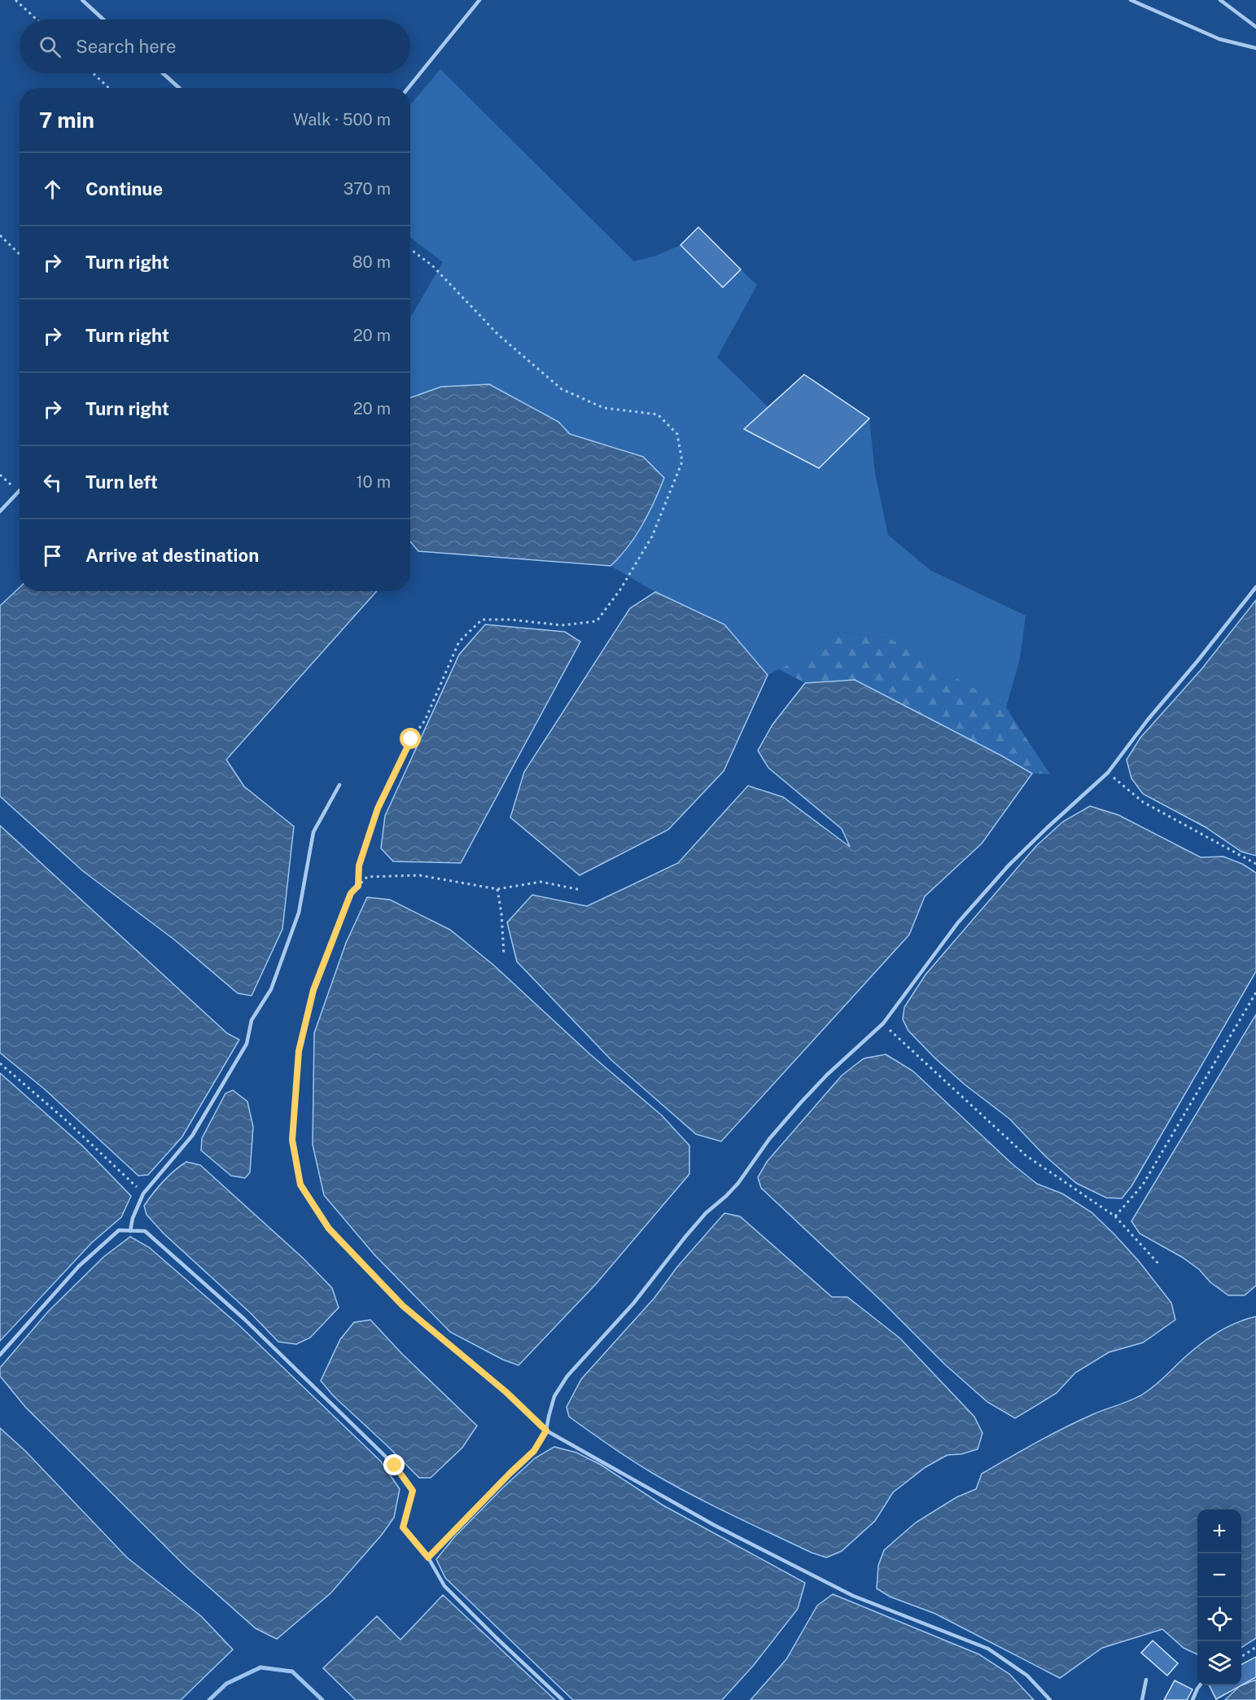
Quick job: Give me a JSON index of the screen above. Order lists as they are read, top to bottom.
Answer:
{
  "page": {
    "search": "Search here",
    "heading": ["7 min", "Walk · 500 m"],
    "list": [
      ["Continue", "370 m"],
      ["Turn right", "80 m"],
      ["Turn right", "20 m"],
      ["Turn right", "20 m"],
      ["Turn left", "10 m"],
      "Arrive at destination"
    ],
    "map_buttons": ["+", "−"]
  }
}
